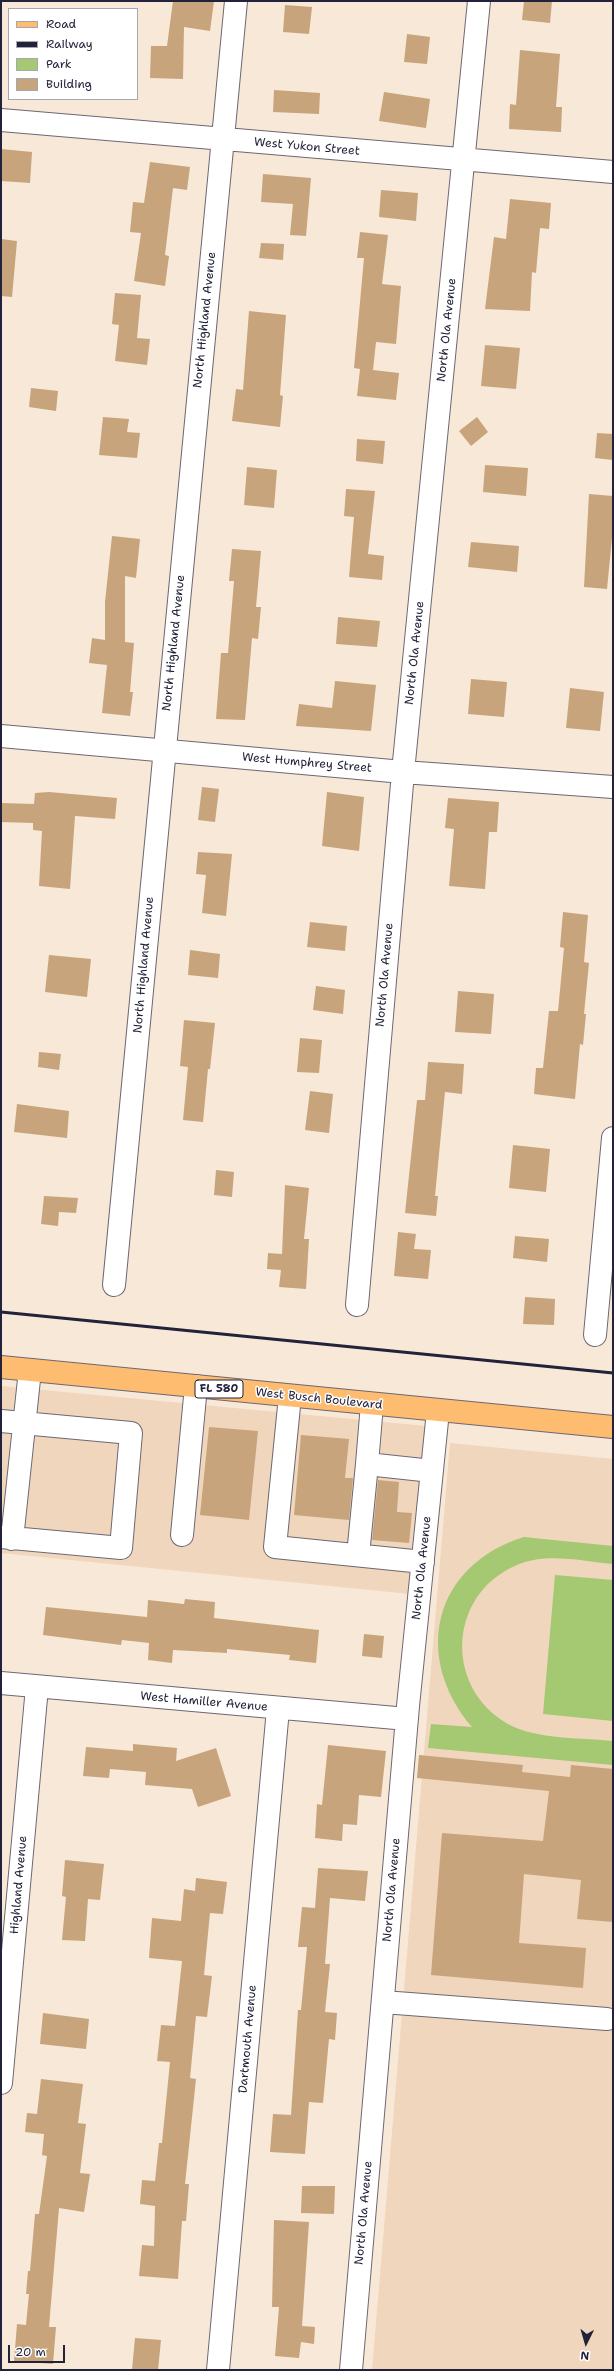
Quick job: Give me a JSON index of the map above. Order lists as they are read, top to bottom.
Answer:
{
  "streets": {
    "main road": ["FL 580", "West Busch Boulevard"],
    "street": [
      "West Yukon Street",
      "North Highland Avenue",
      "North Ola Avenue",
      "West Humphrey Street",
      "West Hamiller Avenue",
      "Highland Avenue",
      "Dartmouth Avenue"
    ]
  },
  "crossings": [
    ["West Yukon Street", "North Highland Avenue"],
    ["West Yukon Street", "North Ola Avenue"],
    ["North Highland Avenue", "West Humphrey Street"],
    ["North Ola Avenue", "West Humphrey Street"],
    ["North Ola Avenue", "West Busch Boulevard"],
    ["North Ola Avenue", "West Hamiller Avenue"],
    ["West Hamiller Avenue", "Highland Avenue"],
    ["West Hamiller Avenue", "Dartmouth Avenue"]
  ],
  "legend": [
    "Road",
    "Railway",
    "Park",
    "Building"
  ],
  "scale_bar": "20 m",
  "north": "bottom"
}
